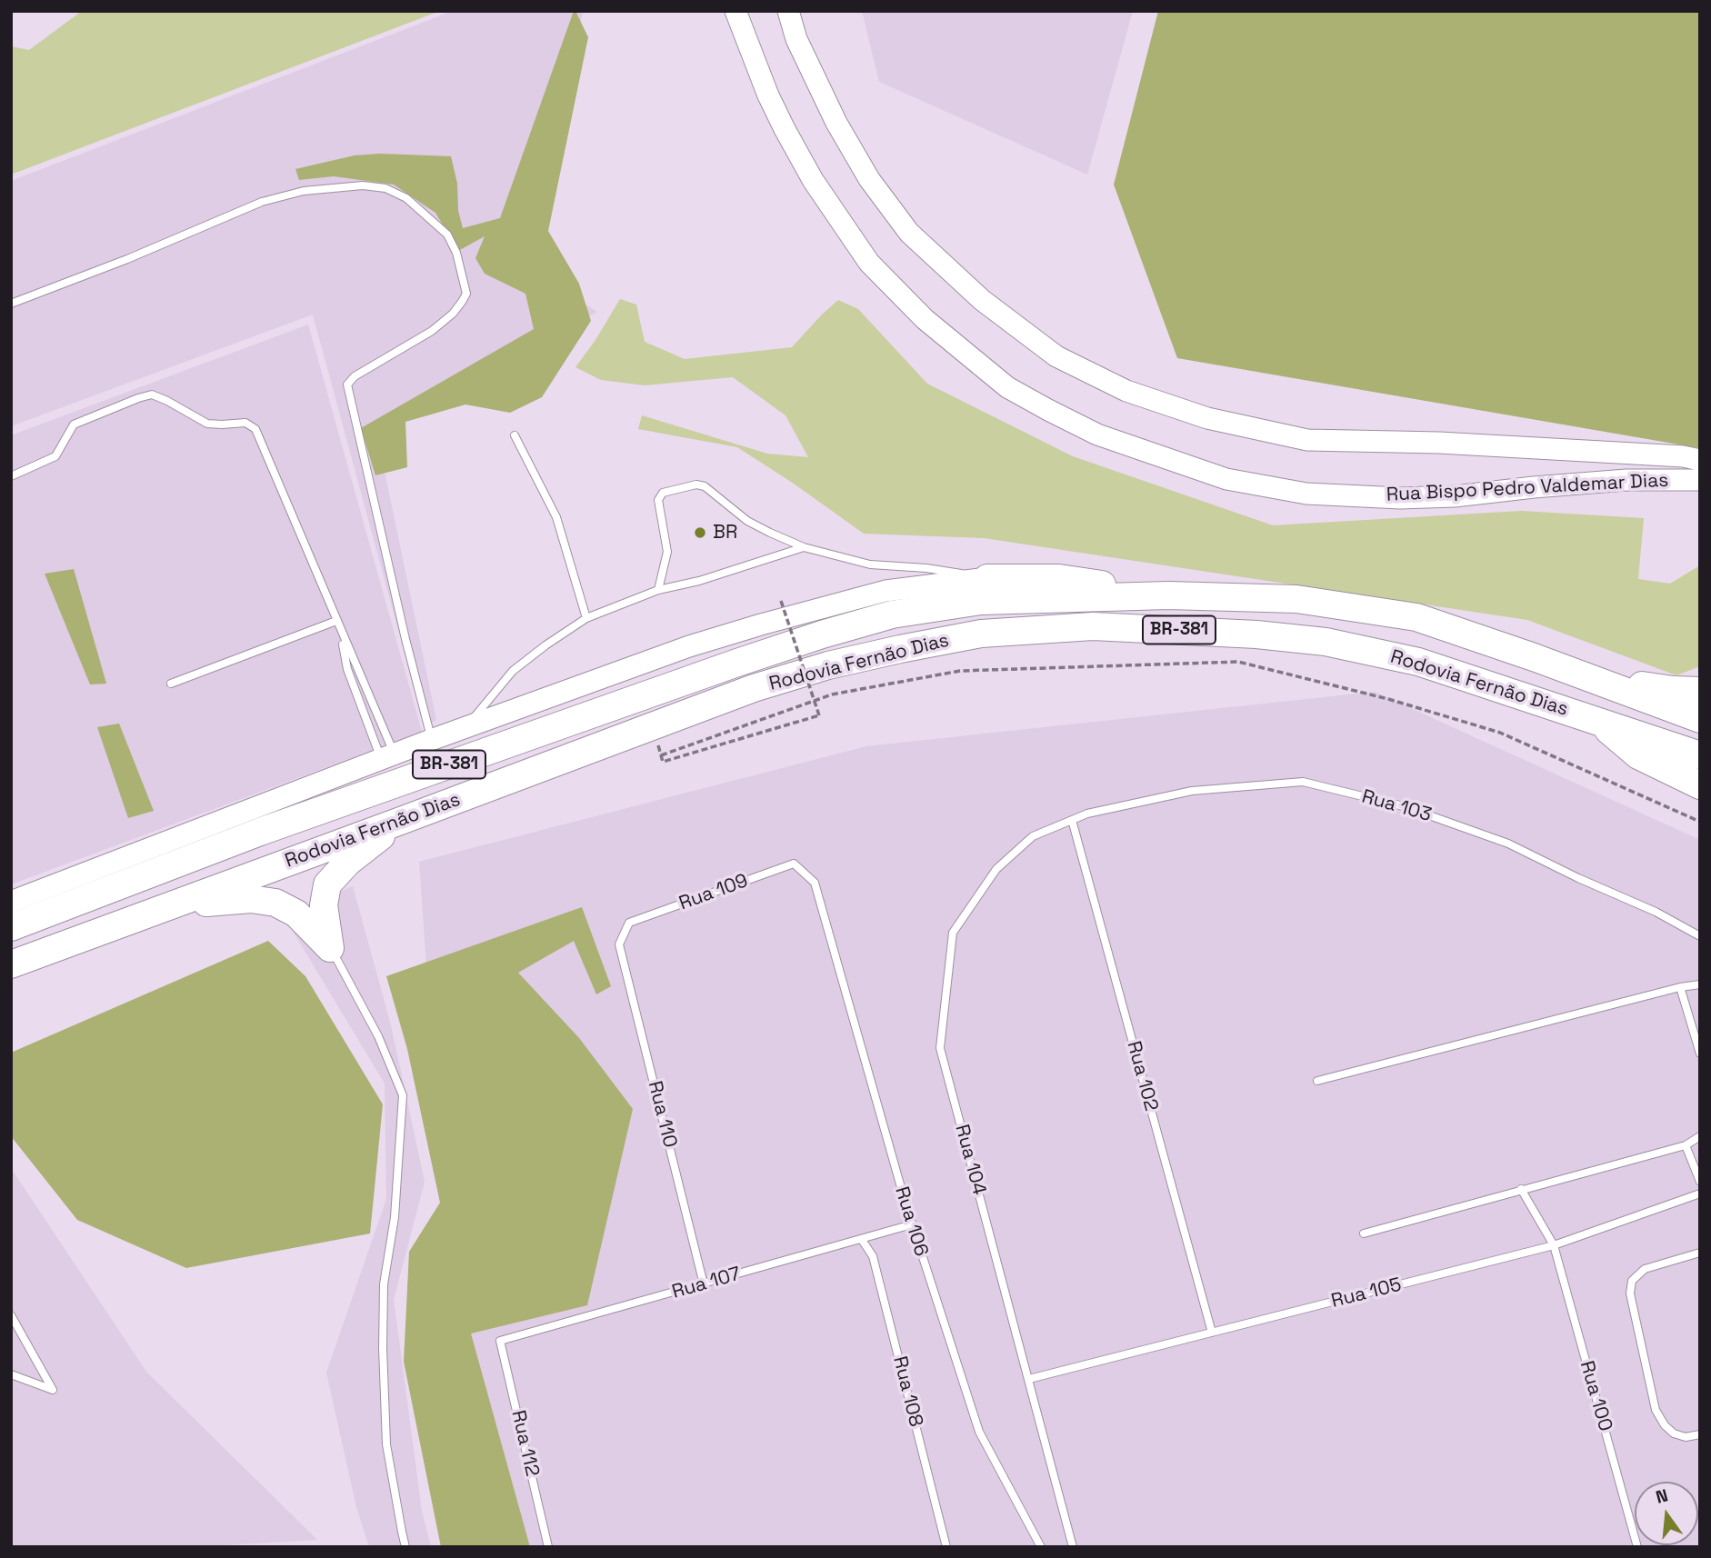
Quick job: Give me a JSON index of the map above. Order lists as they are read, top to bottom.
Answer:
{
  "streets": {
    "highway": ["BR-381", "Rodovia Fernão Dias"],
    "main road": ["Rua Bispo Pedro Valdemar Dias"],
    "lane": [
      "Rua 103",
      "Rua 109",
      "Rua 102",
      "Rua 110",
      "Rua 104",
      "Rua 106",
      "Rua 107",
      "Rua 105",
      "Rua 108",
      "Rua 100",
      "Rua 112"
    ]
  },
  "crossings": [
    ["BR-381", "Rodovia Fernão Dias"],
    ["Rua 103", "Rua 102"],
    ["Rua 103", "Rua 104"],
    ["Rua 109", "Rua 110"],
    ["Rua 109", "Rua 106"],
    ["Rua 102", "Rua 104"],
    ["Rua 102", "Rua 105"],
    ["Rua 110", "Rua 107"],
    ["Rua 104", "Rua 105"],
    ["Rua 106", "Rua 107"],
    ["Rua 107", "Rua 108"],
    ["Rua 107", "Rua 112"],
    ["Rua 105", "Rua 100"]
  ],
  "places": ["BR"],
  "north": "top"
}
